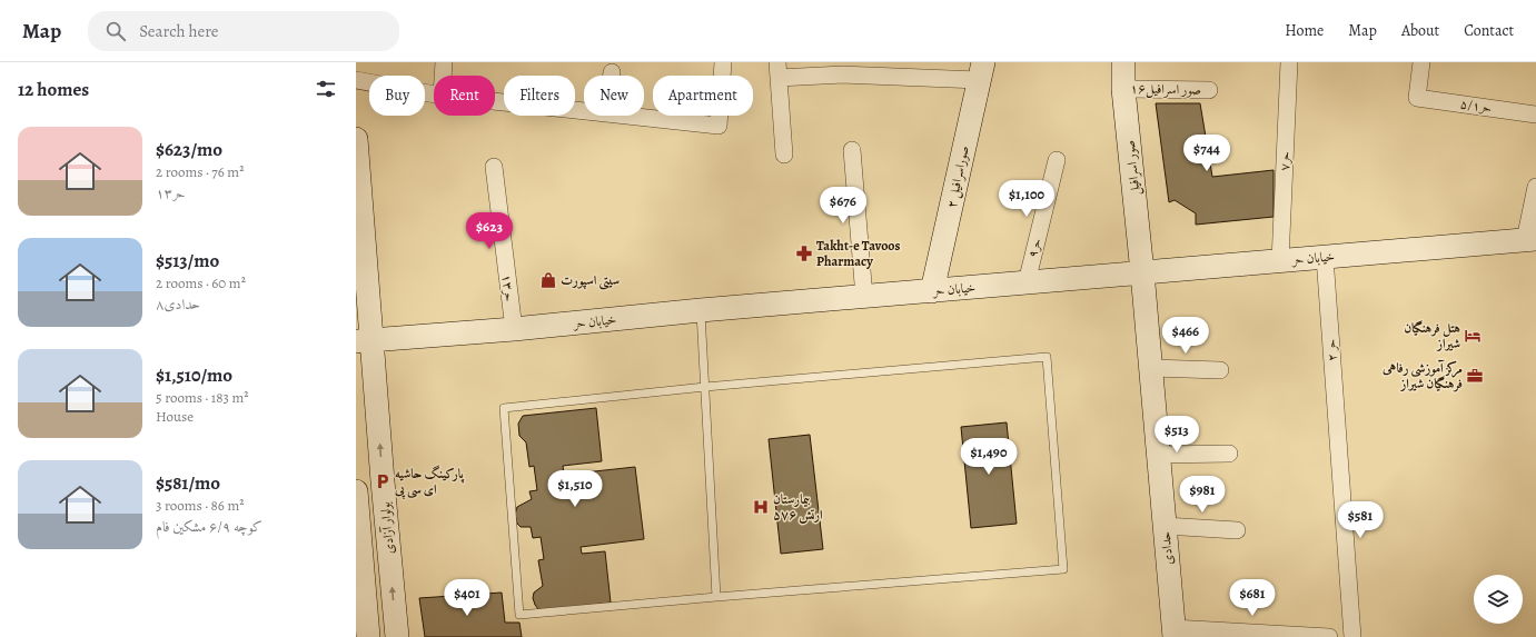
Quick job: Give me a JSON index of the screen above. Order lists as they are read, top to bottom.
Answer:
{
  "streets": {
    "street": [
      "صور اسرافیل۱۶",
      "حر۵/۱",
      "حر۷",
      "صور اسرافیل",
      "صوراسرافیل ۲",
      "حر۹",
      "خیابان حر",
      "حر۱۳",
      "۲ حر",
      "بولوار آزادی",
      "حدادی"
    ]
  },
  "crossings": [
    ["صور اسرافیل۱۶", "صور اسرافیل"],
    ["حر۷", "خیابان حر"],
    ["صور اسرافیل", "خیابان حر"],
    ["صور اسرافیل", "حدادی"],
    ["صوراسرافیل ۲", "خیابان حر"],
    ["حر۹", "خیابان حر"],
    ["خیابان حر", "حر۱۳"],
    ["خیابان حر", "۲ حر"],
    ["خیابان حر", "بولوار آزادی"],
    ["خیابان حر", "حدادی"]
  ],
  "places": {
    "pharmacy": ["Takht-e Tavoos Pharmacy"],
    "shop": ["سیتی اسپورت"],
    "hotel": ["هتل فرهنگیان شیراز"],
    "office": ["مرکز آموزشی رفاهی فرهنگیان شیراز"],
    "parking": ["پارکینگ حاشیه ای سی پی"],
    "hospital": ["بیمارستان ۵۷۶ ارتش"]
  },
  "page": {
    "header": "Map",
    "search": "Search here",
    "nav": [
      "Home",
      "Map",
      "About",
      "Contact"
    ],
    "heading": "12 homes",
    "chip": [
      "Buy",
      "Rent",
      "Filters",
      "New",
      "Apartment"
    ],
    "list": [
      {
        "name": "$623/mo",
        "note": "2 rooms · 76 m² · حر۱۳"
      },
      {
        "name": "$513/mo",
        "note": "2 rooms · 60 m² · ۸حدادی"
      },
      {
        "name": "$1,510/mo",
        "note": "5 rooms · 183 m² · House"
      },
      {
        "name": "$581/mo",
        "note": "3 rooms · 86 m² · کوچه ۶/۹ مشکین فام"
      }
    ],
    "price": [
      "$744",
      "$1,100",
      "$676",
      "$623",
      "$466",
      "$513",
      "$1,490",
      "$1,510",
      "$981",
      "$581",
      "$401",
      "$681"
    ]
  }
}
